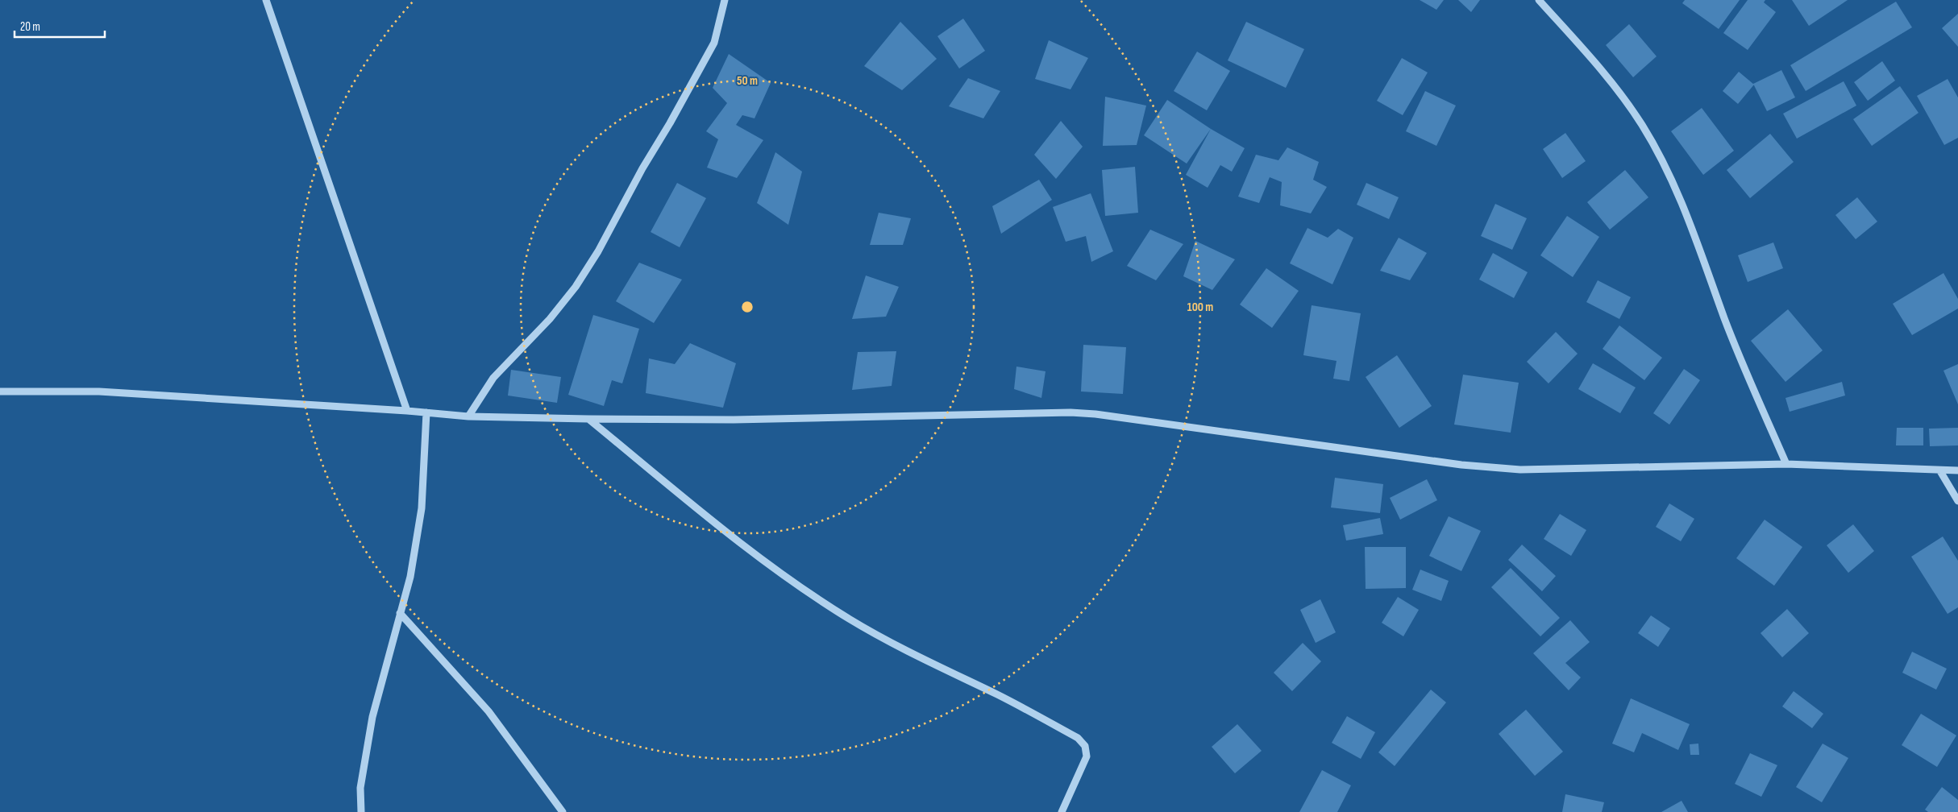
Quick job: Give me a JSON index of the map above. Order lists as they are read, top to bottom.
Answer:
{
  "scale_bar": "20 m",
  "rings": ["50 m", "100 m"]
}
